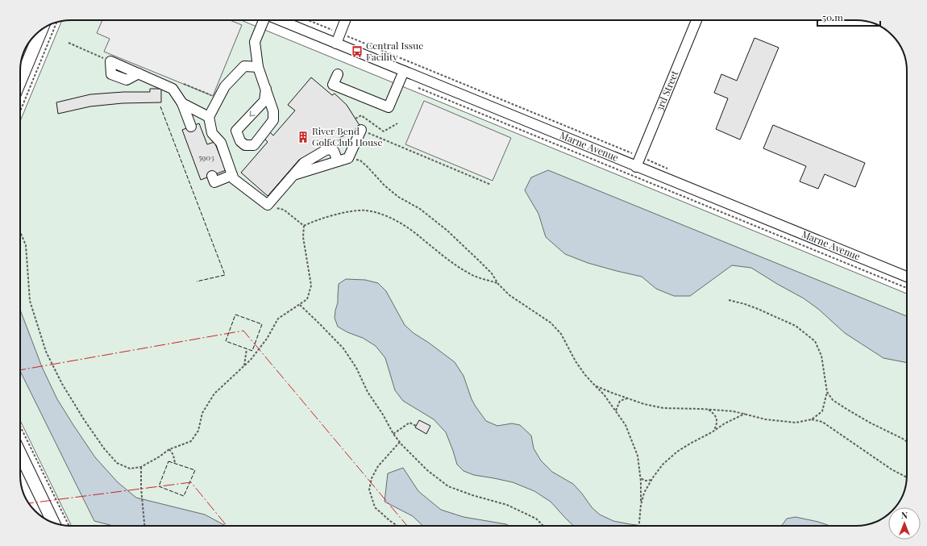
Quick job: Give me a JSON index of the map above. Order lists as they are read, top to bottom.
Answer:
{
  "streets": {
    "street": ["3rd Street", "Marne Avenue"]
  },
  "crossings": [
    ["3rd Street", "Marne Avenue"]
  ],
  "places": {
    "bus stop": ["Central Issue Facility"],
    "building": ["River Bend Golf Club House"]
  },
  "house_numbers": ["5903"],
  "scale_bar": "50 m",
  "north": "top"
}
